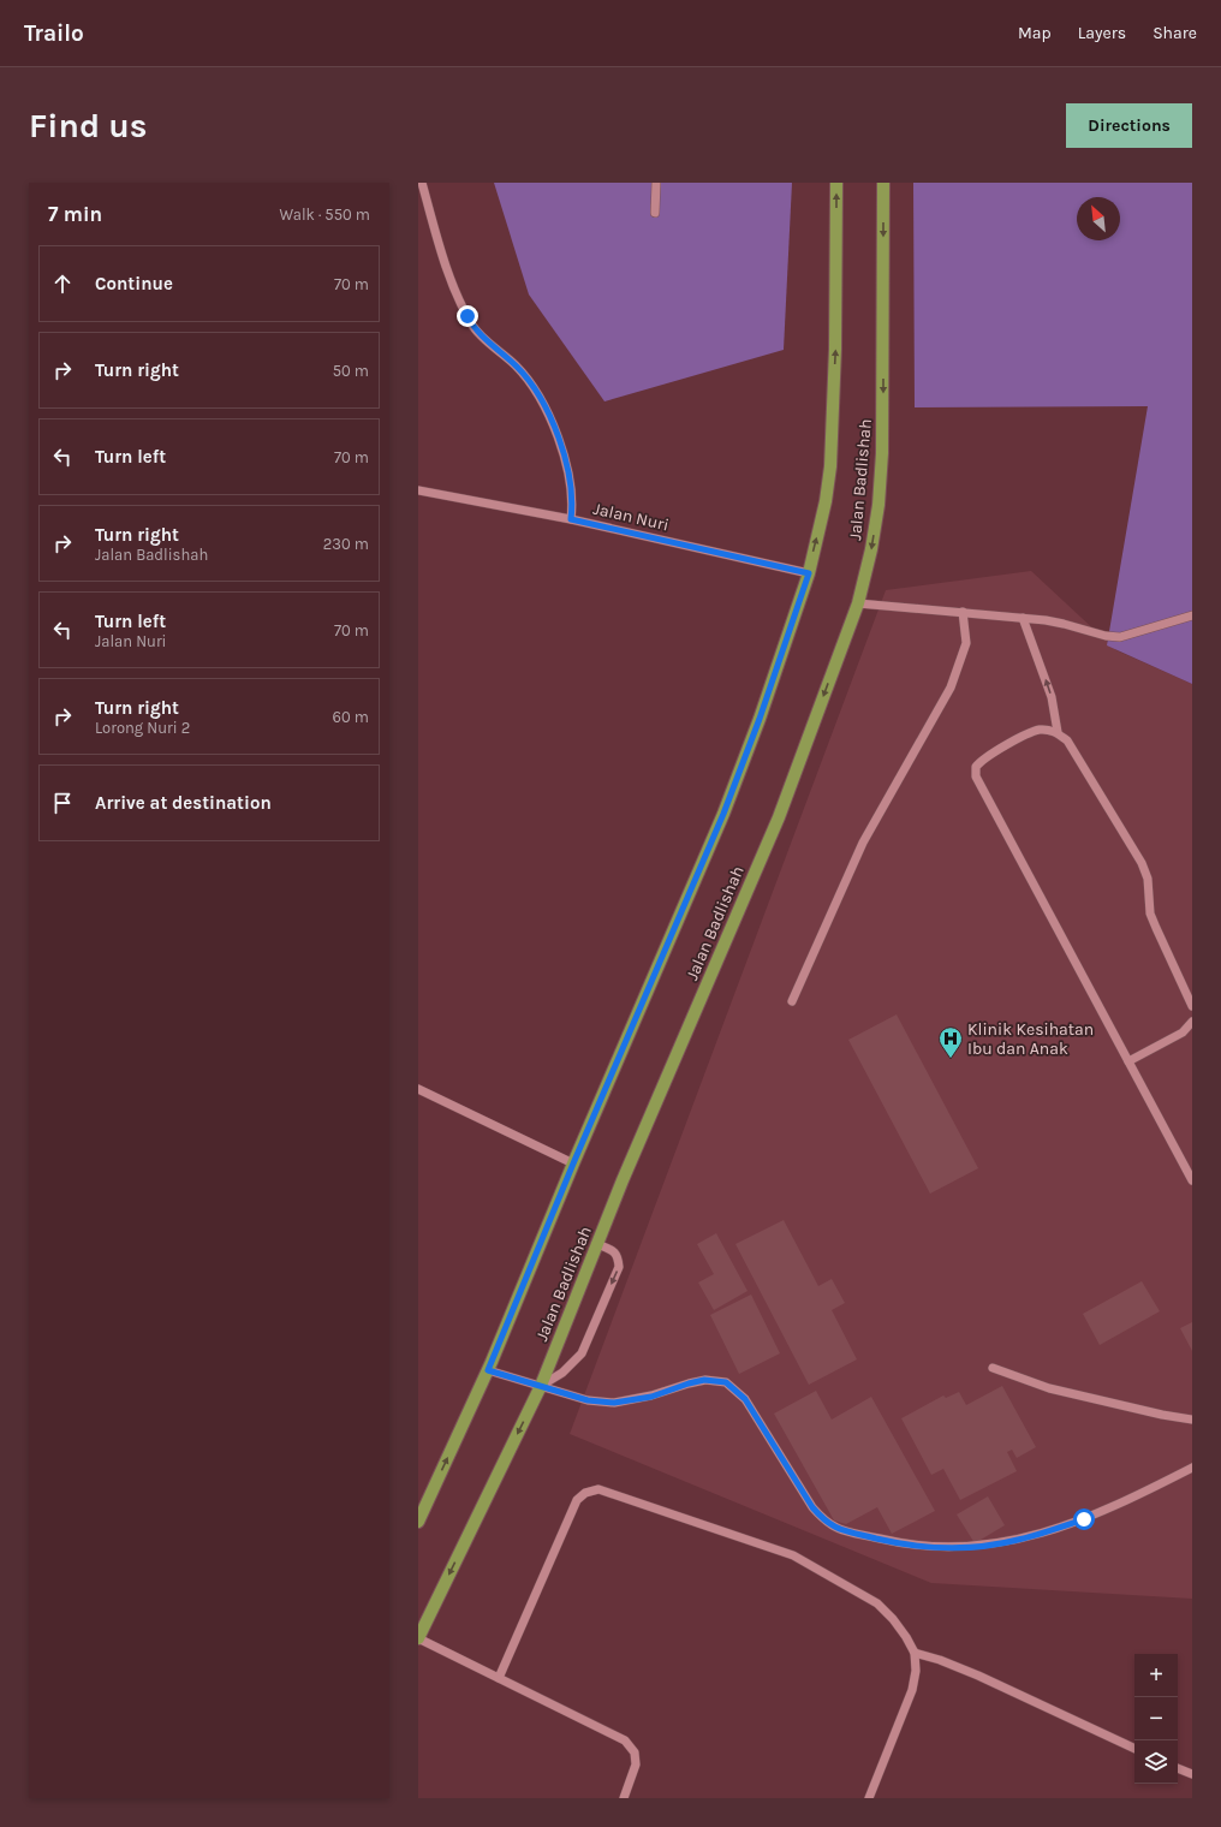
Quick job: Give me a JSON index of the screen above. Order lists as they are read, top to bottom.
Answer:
{
  "streets": {
    "main road": ["Jalan Badlishah"],
    "street": ["Jalan Nuri"]
  },
  "crossings": [
    ["Jalan Badlishah", "Jalan Nuri"]
  ],
  "places": {
    "hospital": ["Klinik Kesihatan Ibu dan Anak"]
  },
  "north": "top left",
  "page": {
    "header": "Trailo",
    "nav": ["Map", "Layers", "Share"],
    "buttons": "Directions",
    "title": "Find us",
    "heading": ["7 min", "Walk · 550 m"],
    "list": [
      ["Continue", "70 m"],
      ["Turn right", "50 m"],
      ["Turn left", "70 m"],
      ["Turn right", "Jalan Badlishah", "230 m"],
      ["Turn left", "Jalan Nuri", "70 m"],
      ["Turn right", "Lorong Nuri 2", "60 m"],
      "Arrive at destination"
    ],
    "map_buttons": ["+", "−"]
  }
}
